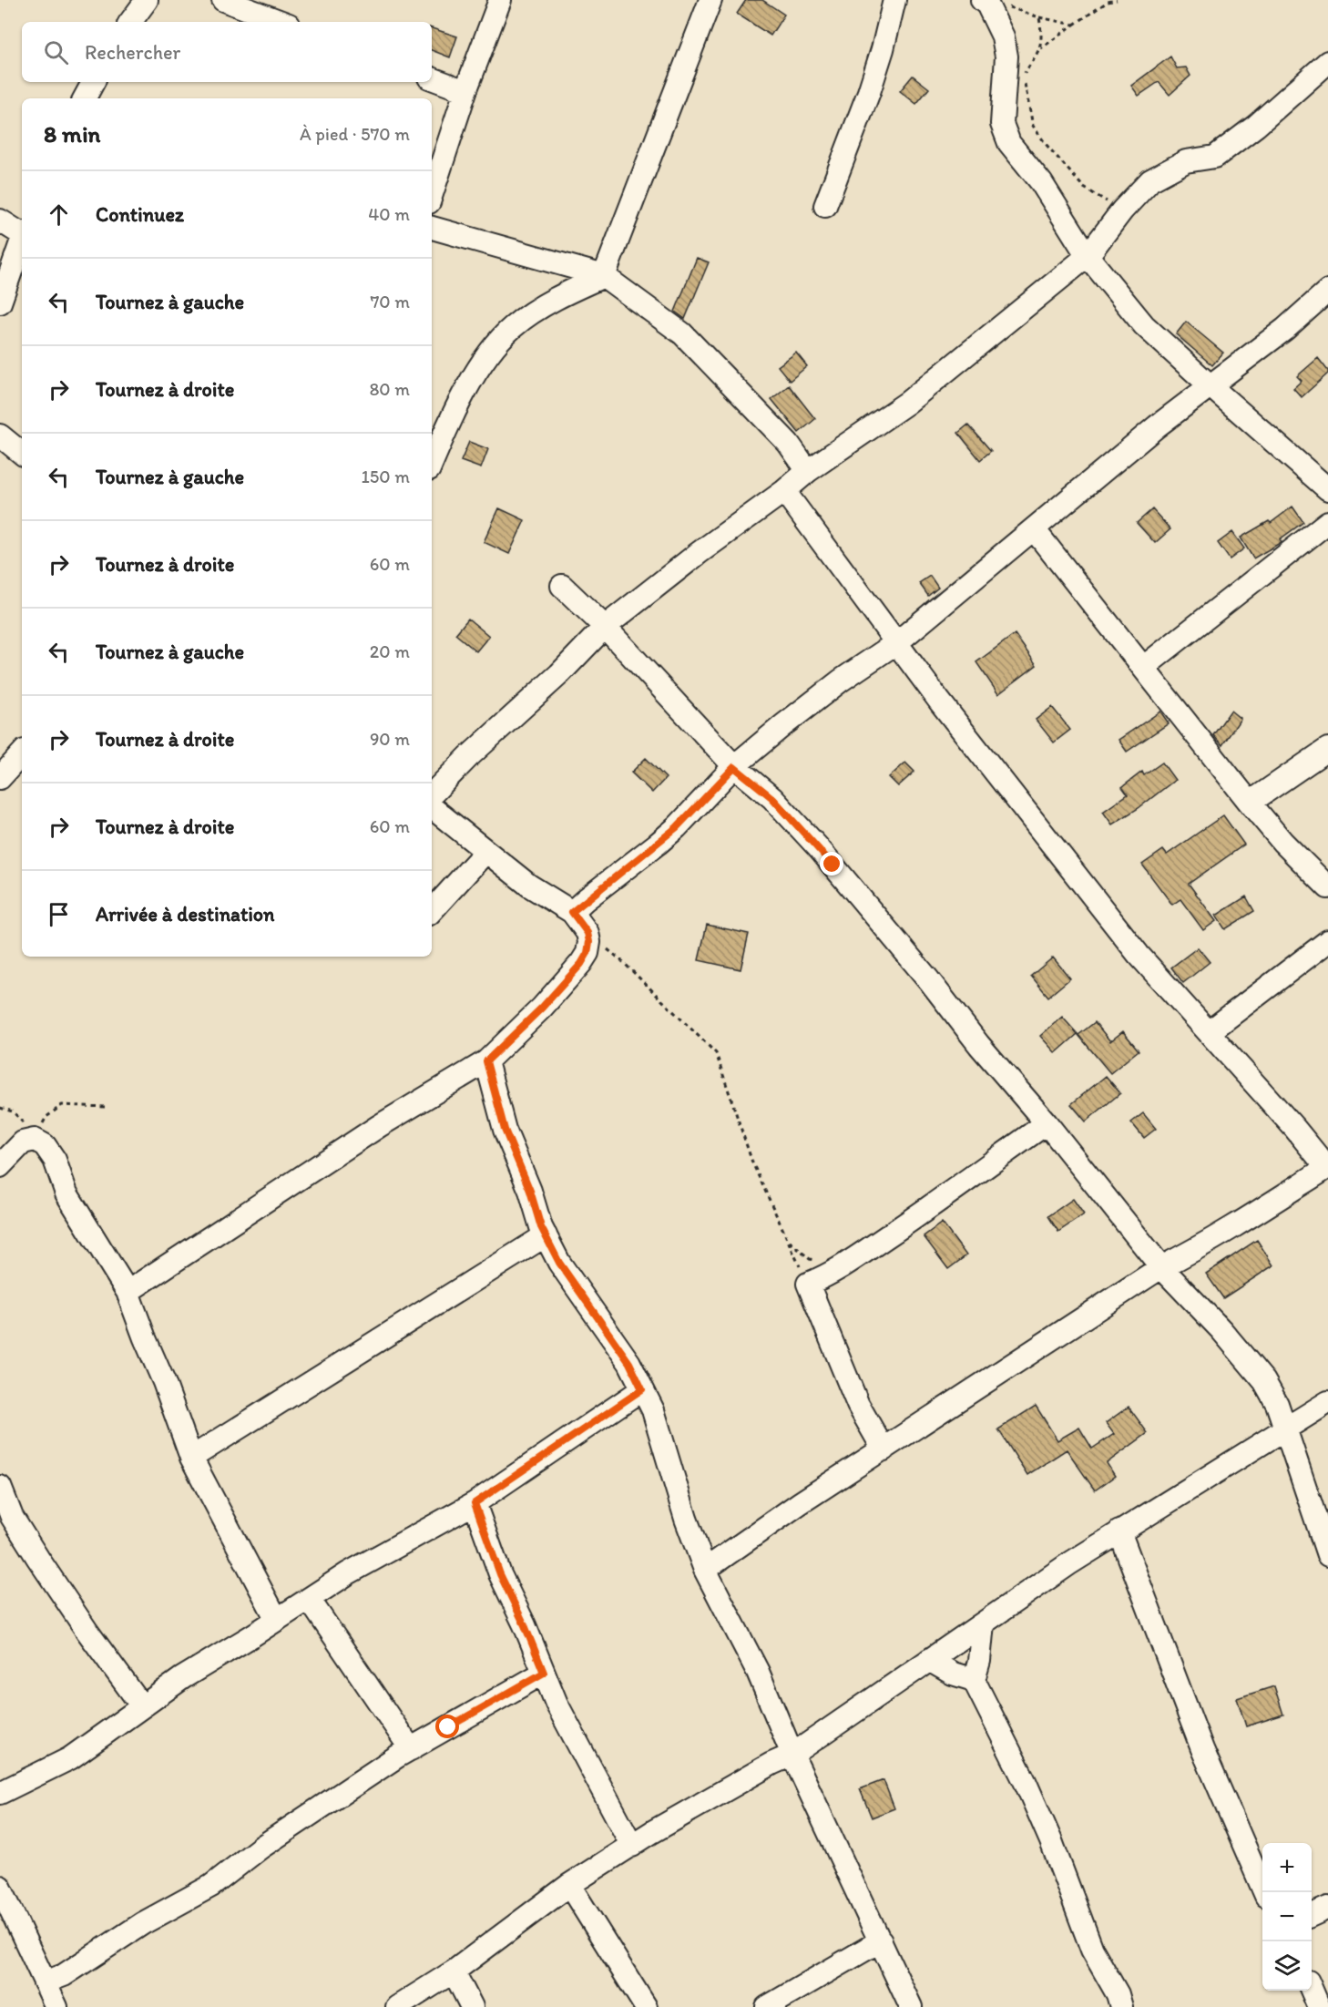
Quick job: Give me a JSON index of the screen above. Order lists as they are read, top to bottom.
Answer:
{
  "page": {
    "search": "Rechercher",
    "heading": ["8 min", "À pied · 570 m"],
    "list": [
      ["Continuez", "40 m"],
      ["Tournez à gauche", "70 m"],
      ["Tournez à droite", "80 m"],
      ["Tournez à gauche", "150 m"],
      ["Tournez à droite", "60 m"],
      ["Tournez à gauche", "20 m"],
      ["Tournez à droite", "90 m"],
      ["Tournez à droite", "60 m"],
      "Arrivée à destination"
    ],
    "map_buttons": ["+", "−"]
  }
}
